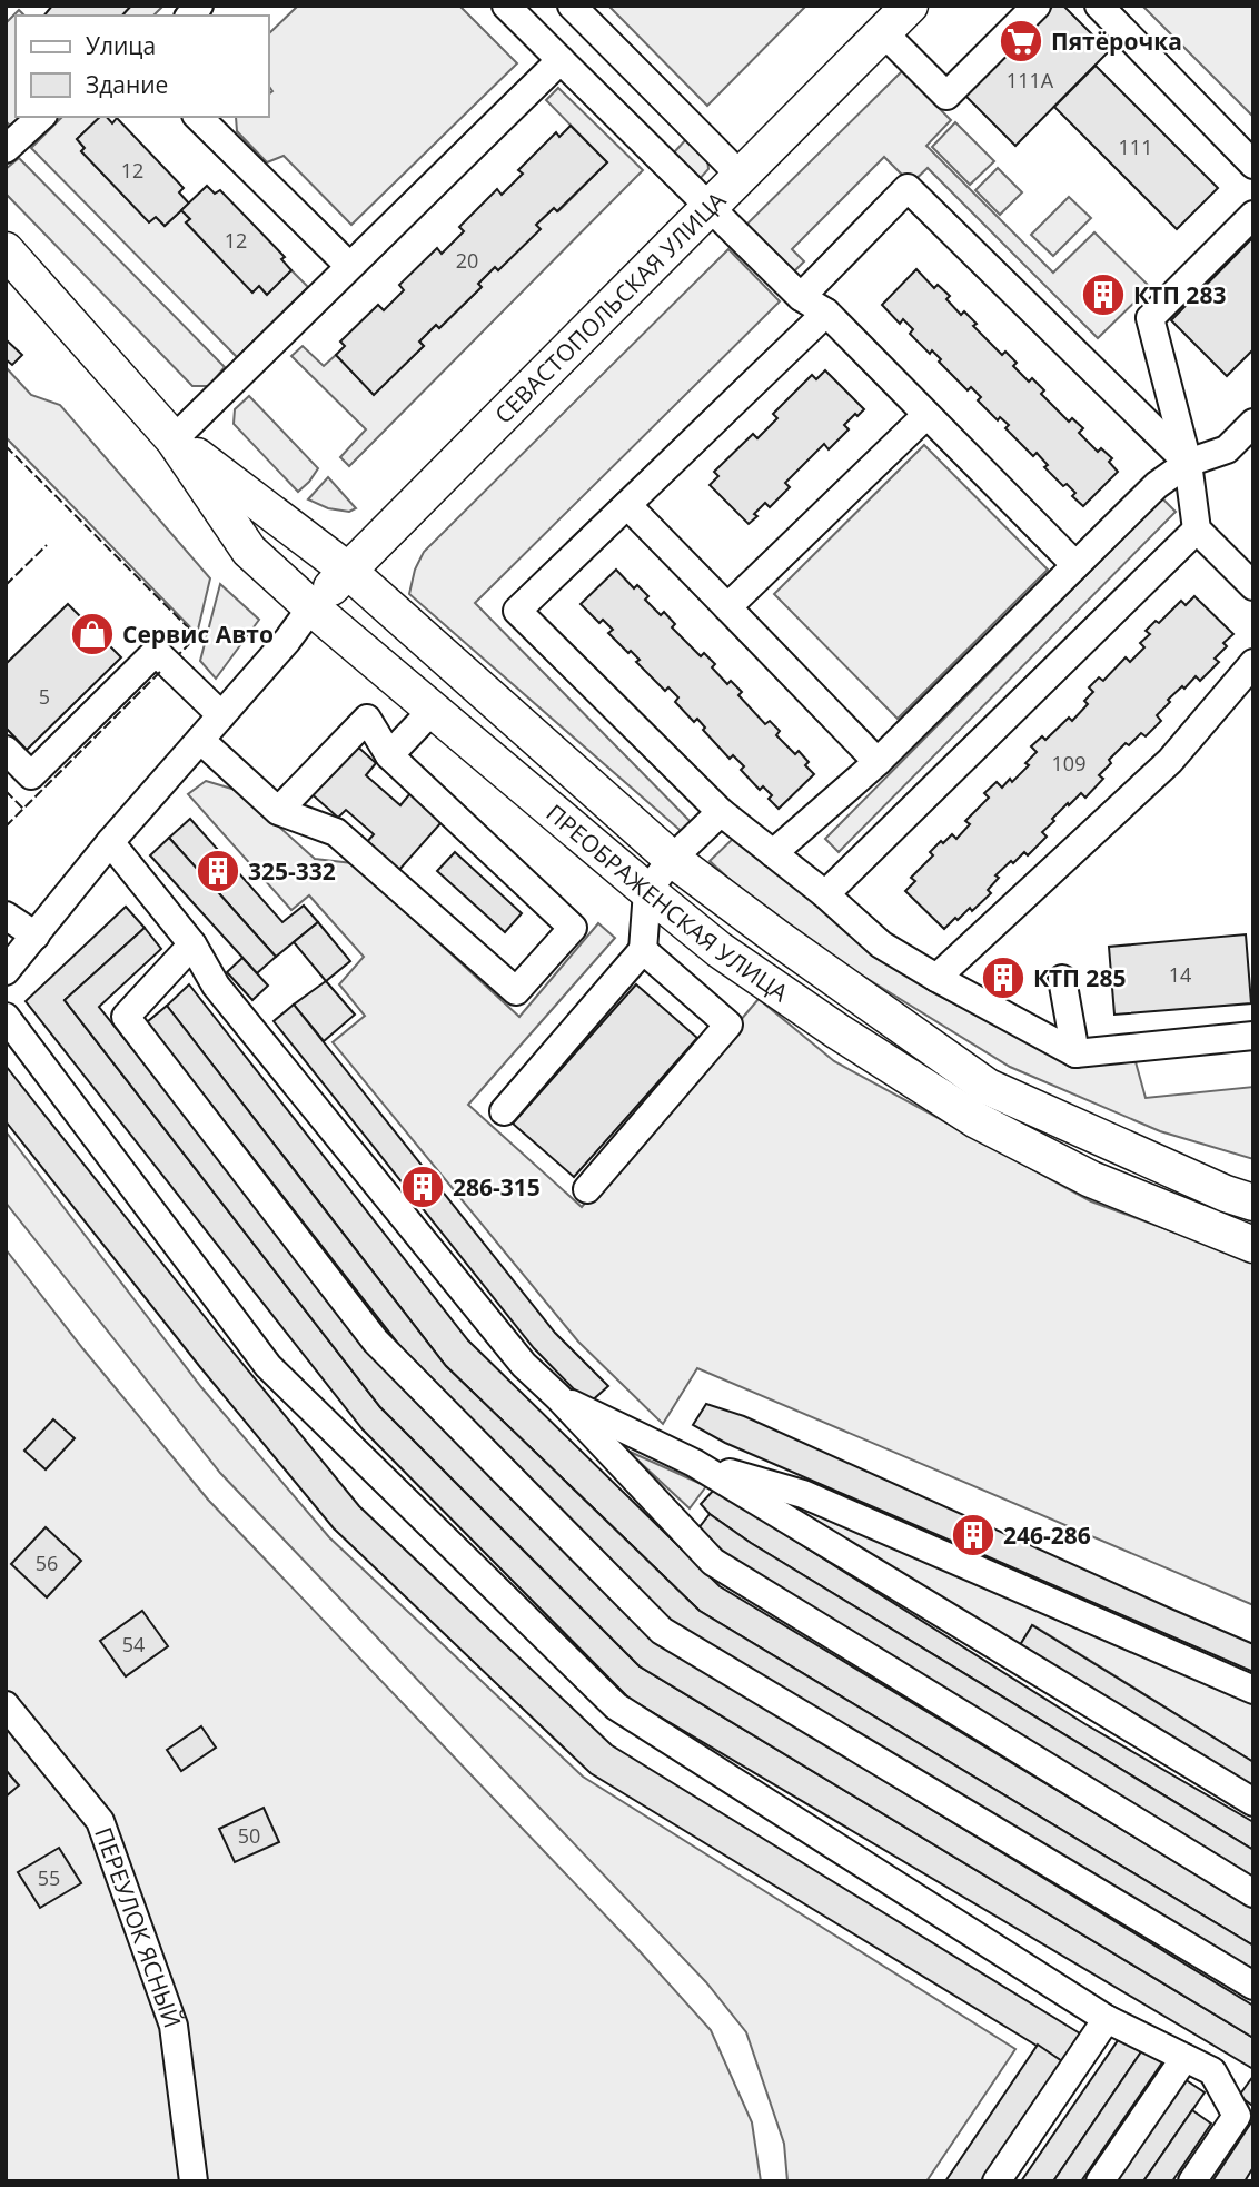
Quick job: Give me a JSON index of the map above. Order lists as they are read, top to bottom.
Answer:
{
  "streets": {
    "main road": ["СЕВАСТОПОЛЬСКАЯ УЛИЦА", "ПРЕОБРАЖЕНСКАЯ УЛИЦА"],
    "street": ["ПЕРЕУЛОК ЯСНЫЙ"]
  },
  "crossings": [
    ["СЕВАСТОПОЛЬСКАЯ УЛИЦА", "ПРЕОБРАЖЕНСКАЯ УЛИЦА"]
  ],
  "places": {
    "supermarket": ["Пятёрочка"],
    "building": [
      "КТП 283",
      "325-332",
      "КТП 285",
      "286-315",
      "246-286"
    ],
    "shop": ["Сервис Авто"]
  },
  "house_numbers": [
    "111А",
    "111",
    "12",
    "12",
    "20",
    "5",
    "109",
    "14",
    "56",
    "54",
    "50",
    "55"
  ],
  "legend": ["Улица", "Здание"]
}
